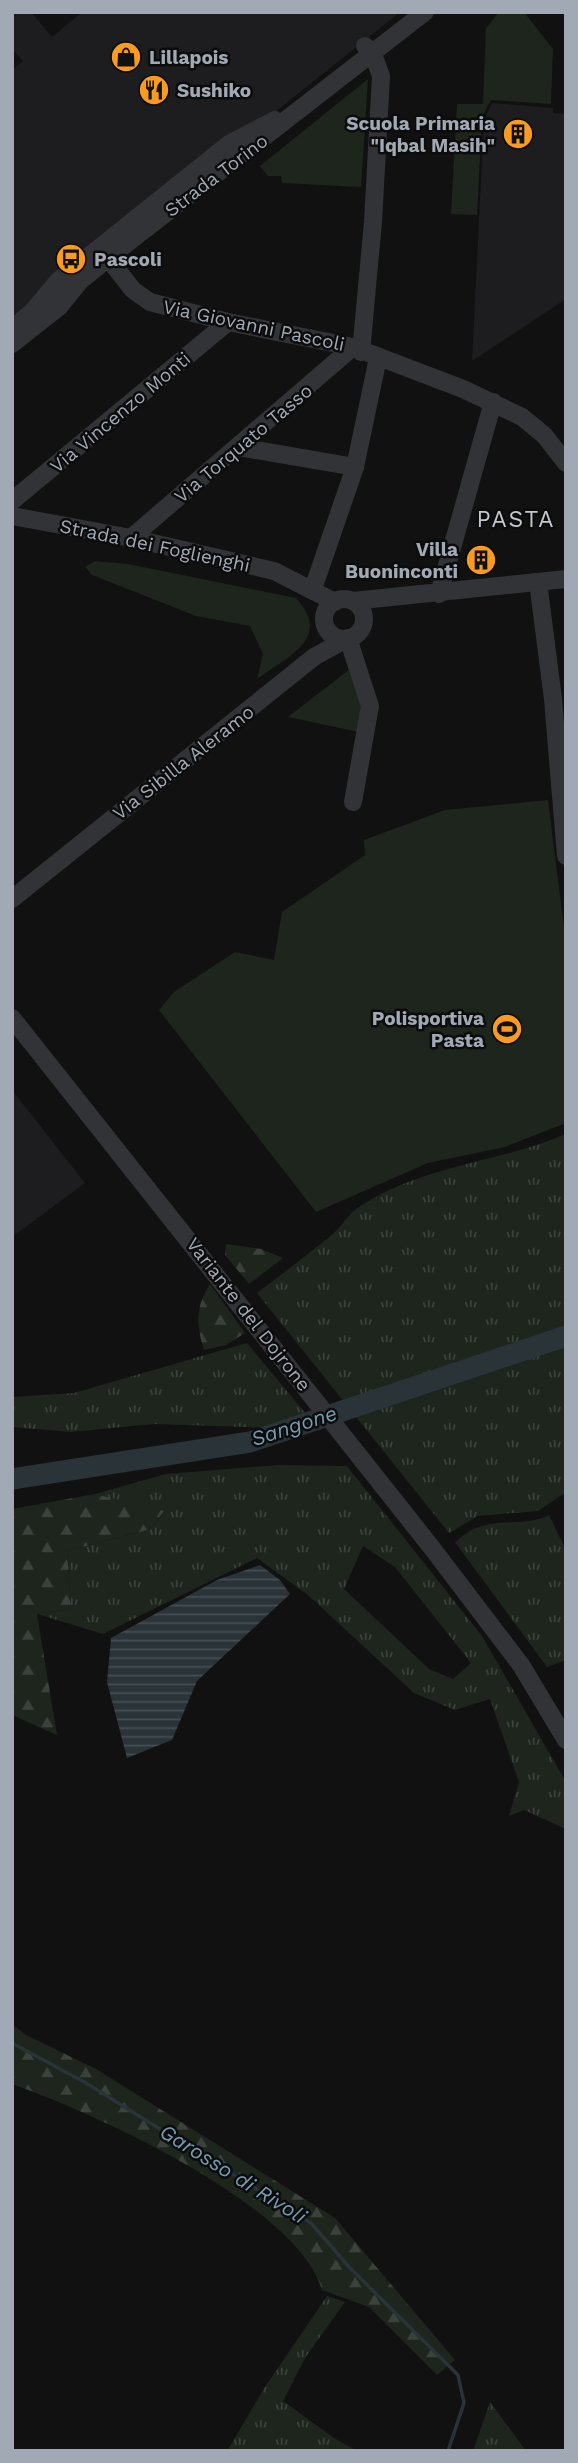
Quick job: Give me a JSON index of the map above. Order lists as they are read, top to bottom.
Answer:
{
  "streets": {
    "street": [
      "Strada Torino",
      "Via Giovanni Pascoli",
      "Via Vincenzo Monti",
      "Via Torquato Tasso",
      "Strada dei Foglienghi",
      "Via Sibilla Aleramo",
      "Variante del Dojrone"
    ]
  },
  "crossings": [
    ["Strada Torino", "Via Giovanni Pascoli"],
    ["Via Giovanni Pascoli", "Via Vincenzo Monti"],
    ["Via Giovanni Pascoli", "Via Torquato Tasso"],
    ["Via Torquato Tasso", "Strada dei Foglienghi"],
    ["Strada dei Foglienghi", "Via Sibilla Aleramo"]
  ],
  "districts": ["PASTA"],
  "water": ["Sangone", "Garosso di Rivoli"],
  "places": {
    "shop": ["Lillapois"],
    "restaurant": ["Sushiko"],
    "building": ["Scuola Primaria \"Iqbal Masih\"", "Villa Buoninconti"],
    "bus stop": ["Pascoli"],
    "sports": ["Polisportiva Pasta"]
  }
}
